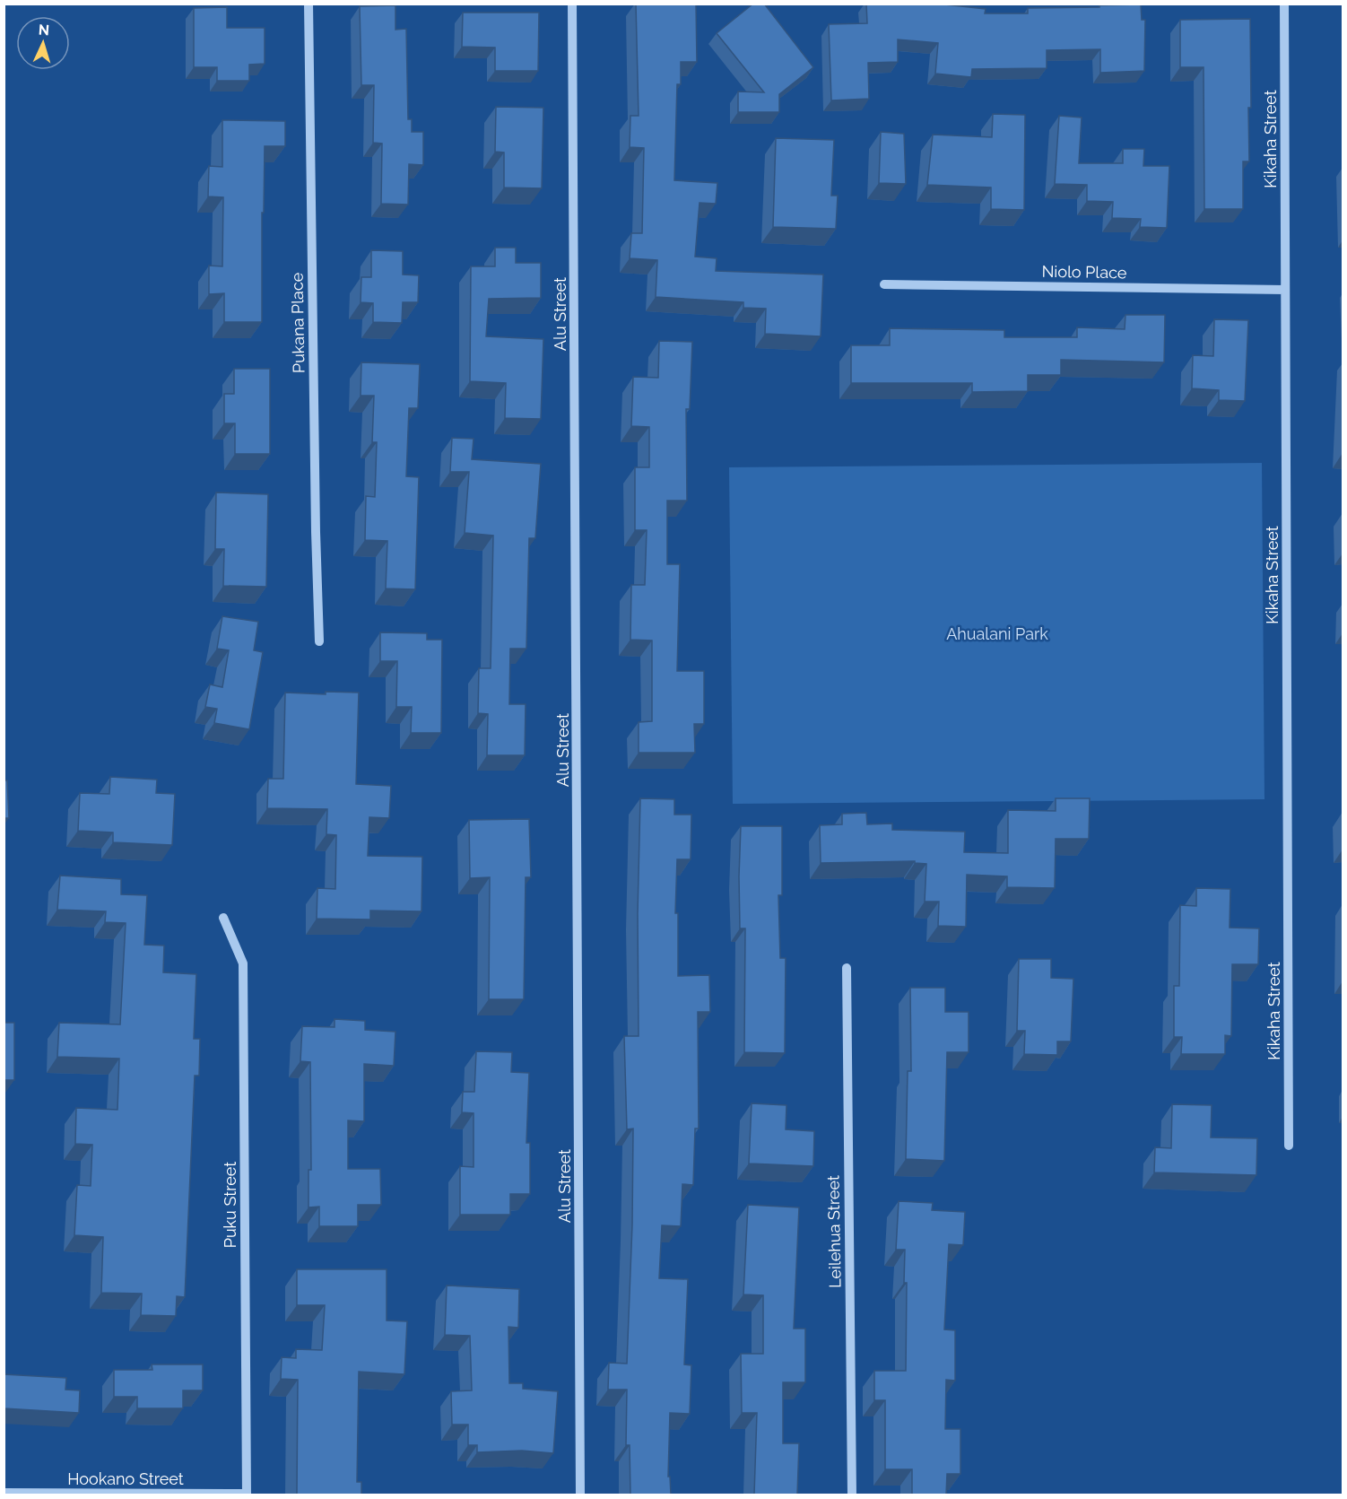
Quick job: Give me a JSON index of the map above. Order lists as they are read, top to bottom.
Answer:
{
  "streets": {
    "street": [
      "Kikaha Street",
      "Niolo Place",
      "Alu Street",
      "Pukana Place",
      "Puku Street",
      "Leilehua Street",
      "Hookano Street"
    ]
  },
  "crossings": [
    ["Kikaha Street", "Niolo Place"],
    ["Puku Street", "Hookano Street"]
  ],
  "parks": ["Ahualani Park"],
  "north": "top"
}
